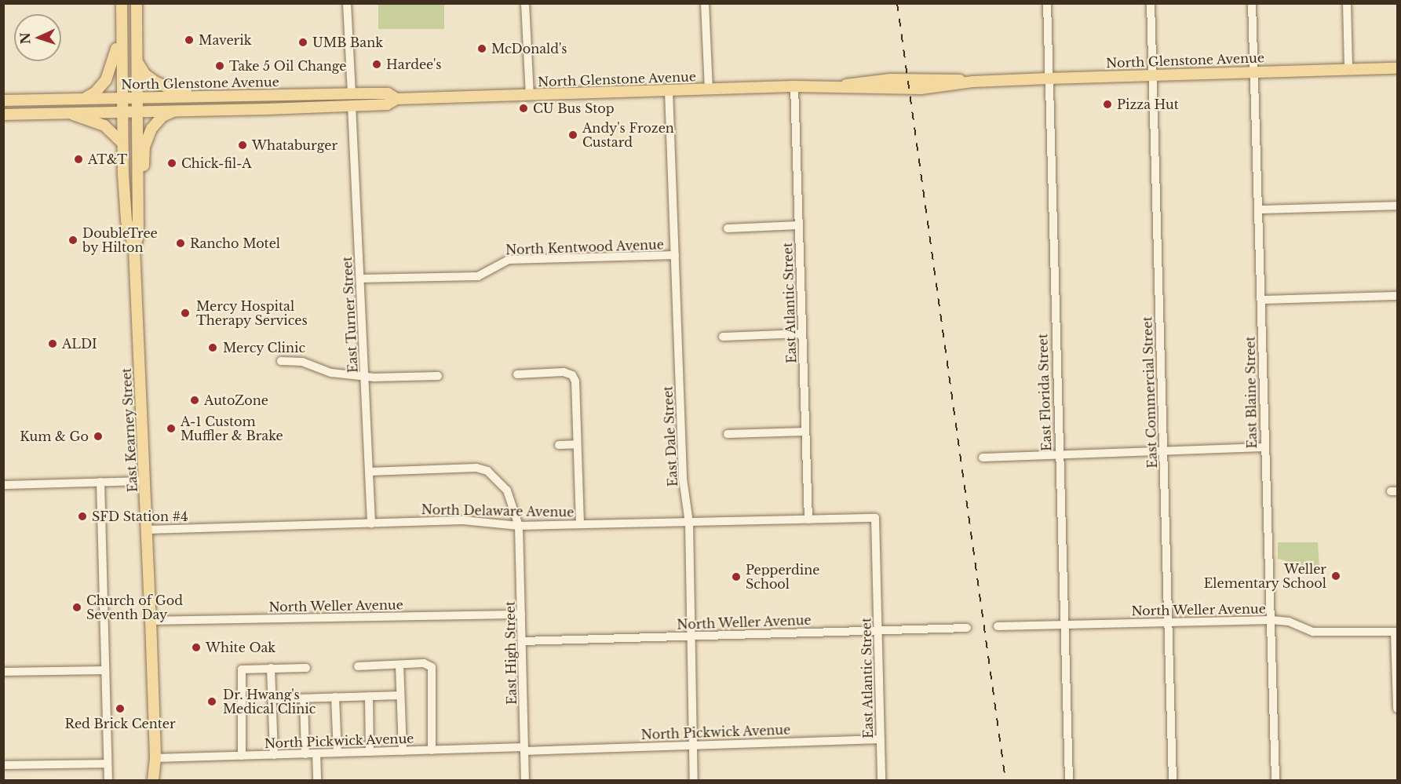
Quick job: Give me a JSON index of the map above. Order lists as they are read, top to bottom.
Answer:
{
  "streets": {
    "main road": ["North Glenstone Avenue", "East Kearney Street"],
    "street": [
      "North Kentwood Avenue",
      "East Atlantic Street",
      "East Turner Street",
      "East Florida Street",
      "East Commercial Street",
      "East Blaine Street",
      "East Dale Street",
      "North Delaware Avenue",
      "North Weller Avenue",
      "East High Street",
      "North Pickwick Avenue"
    ]
  },
  "crossings": [
    ["North Glenstone Avenue", "East Atlantic Street"],
    ["North Glenstone Avenue", "East Turner Street"],
    ["North Glenstone Avenue", "East Florida Street"],
    ["North Glenstone Avenue", "East Commercial Street"],
    ["North Glenstone Avenue", "East Blaine Street"],
    ["North Glenstone Avenue", "East Kearney Street"],
    ["North Glenstone Avenue", "East Dale Street"],
    ["North Kentwood Avenue", "East Turner Street"],
    ["North Kentwood Avenue", "East Dale Street"],
    ["East Atlantic Street", "North Delaware Avenue"],
    ["East Atlantic Street", "North Weller Avenue"],
    ["East Atlantic Street", "North Pickwick Avenue"],
    ["East Turner Street", "North Delaware Avenue"],
    ["East Turner Street", "East High Street"],
    ["East Florida Street", "North Weller Avenue"],
    ["East Commercial Street", "North Weller Avenue"],
    ["East Blaine Street", "North Weller Avenue"],
    ["East Kearney Street", "North Delaware Avenue"],
    ["East Kearney Street", "North Weller Avenue"],
    ["East Kearney Street", "North Pickwick Avenue"],
    ["East Dale Street", "North Delaware Avenue"],
    ["East Dale Street", "North Weller Avenue"],
    ["East Dale Street", "North Pickwick Avenue"],
    ["North Delaware Avenue", "East High Street"],
    ["North Weller Avenue", "East High Street"],
    ["East High Street", "North Pickwick Avenue"]
  ],
  "places": [
    "Maverik",
    "UMB Bank",
    "McDonald's",
    "Hardee's",
    "Take 5 Oil Change",
    "Pizza Hut",
    "CU Bus Stop",
    "Andy's Frozen Custard",
    "Whataburger",
    "AT&T",
    "Chick-fil-A",
    "DoubleTree by Hilton",
    "Rancho Motel",
    "Mercy Hospital Therapy Services",
    "ALDI",
    "Mercy Clinic",
    "AutoZone",
    "A-1 Custom Muffler & Brake",
    "Kum & Go",
    "SFD Station #4",
    "Weller Elementary School",
    "Pepperdine School",
    "Church of God Seventh Day",
    "White Oak",
    "Dr. Hwang's Medical Clinic",
    "Red Brick Center"
  ],
  "north": "left"
}
